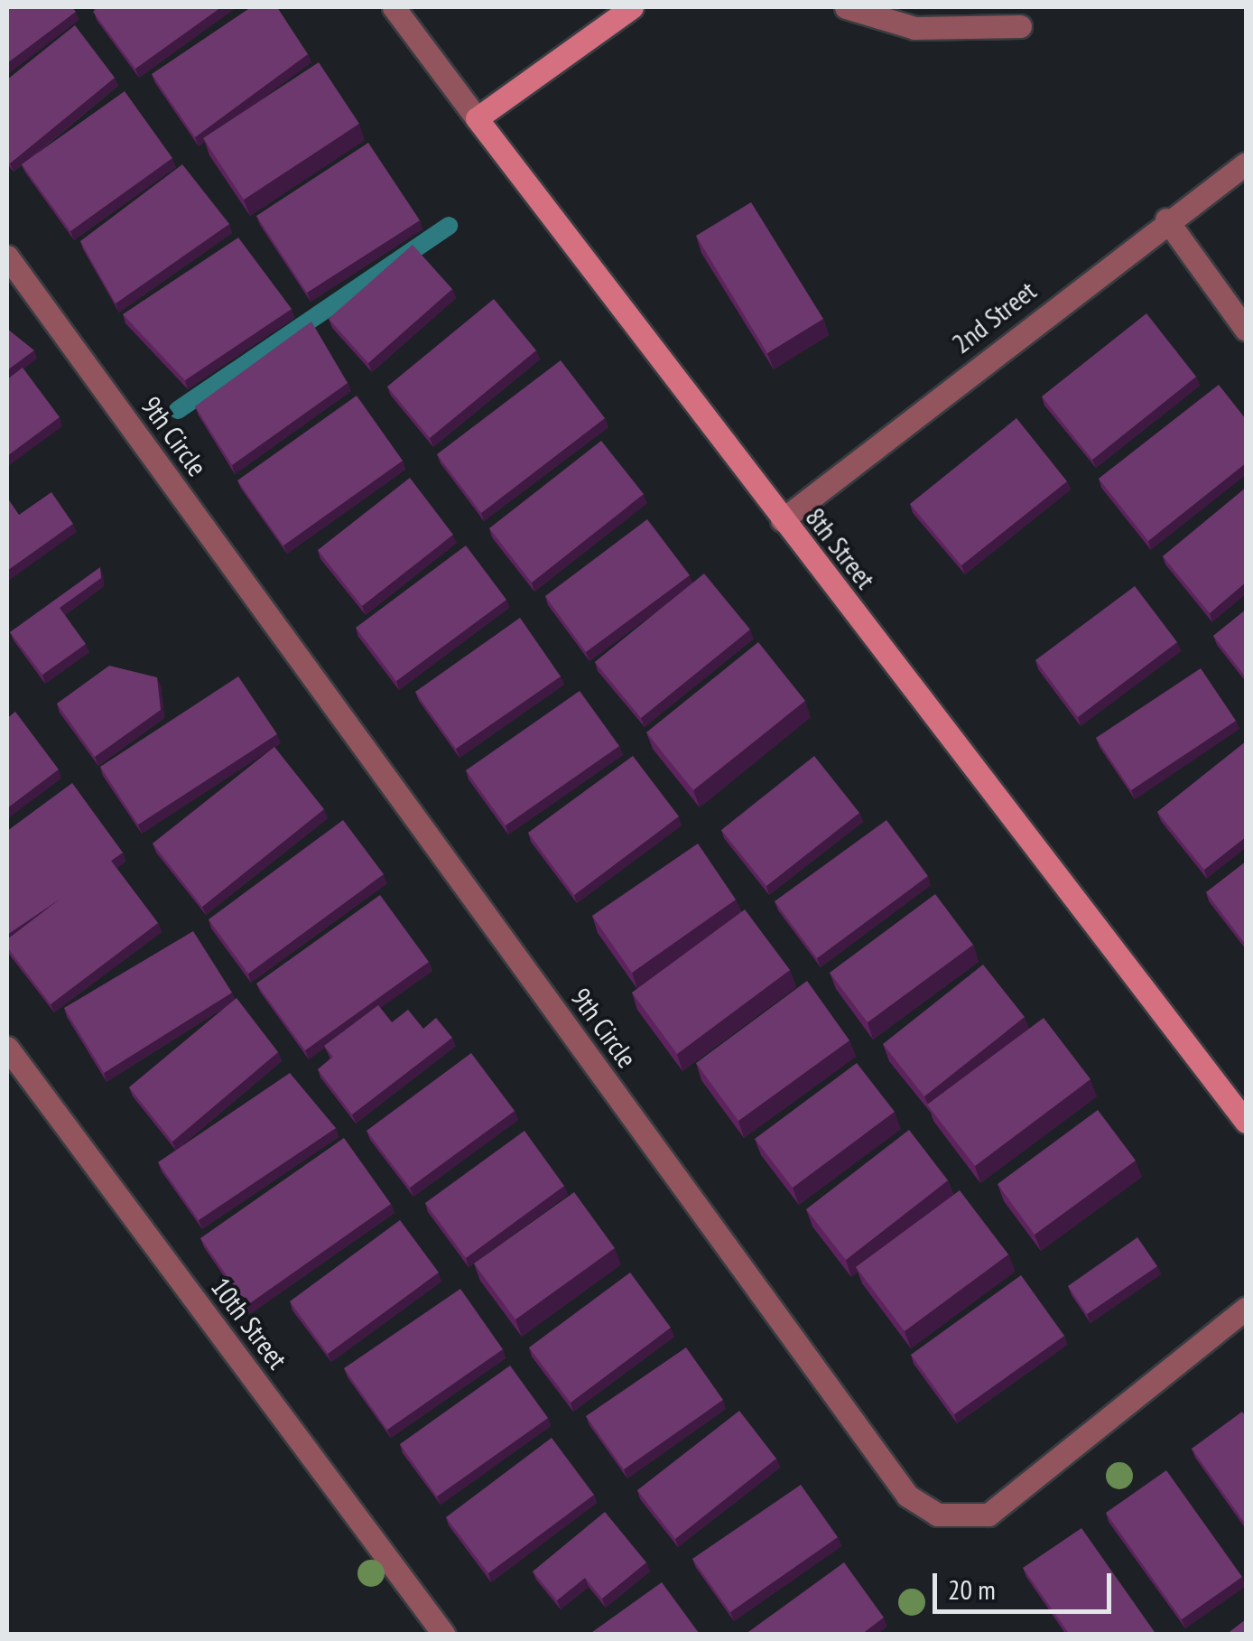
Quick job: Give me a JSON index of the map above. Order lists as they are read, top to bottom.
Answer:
{
  "streets": {
    "street": [
      "2nd Street",
      "9th Circle",
      "8th Street",
      "10th Street"
    ]
  },
  "crossings": [
    ["2nd Street", "8th Street"]
  ],
  "scale_bar": "20 m"
}
